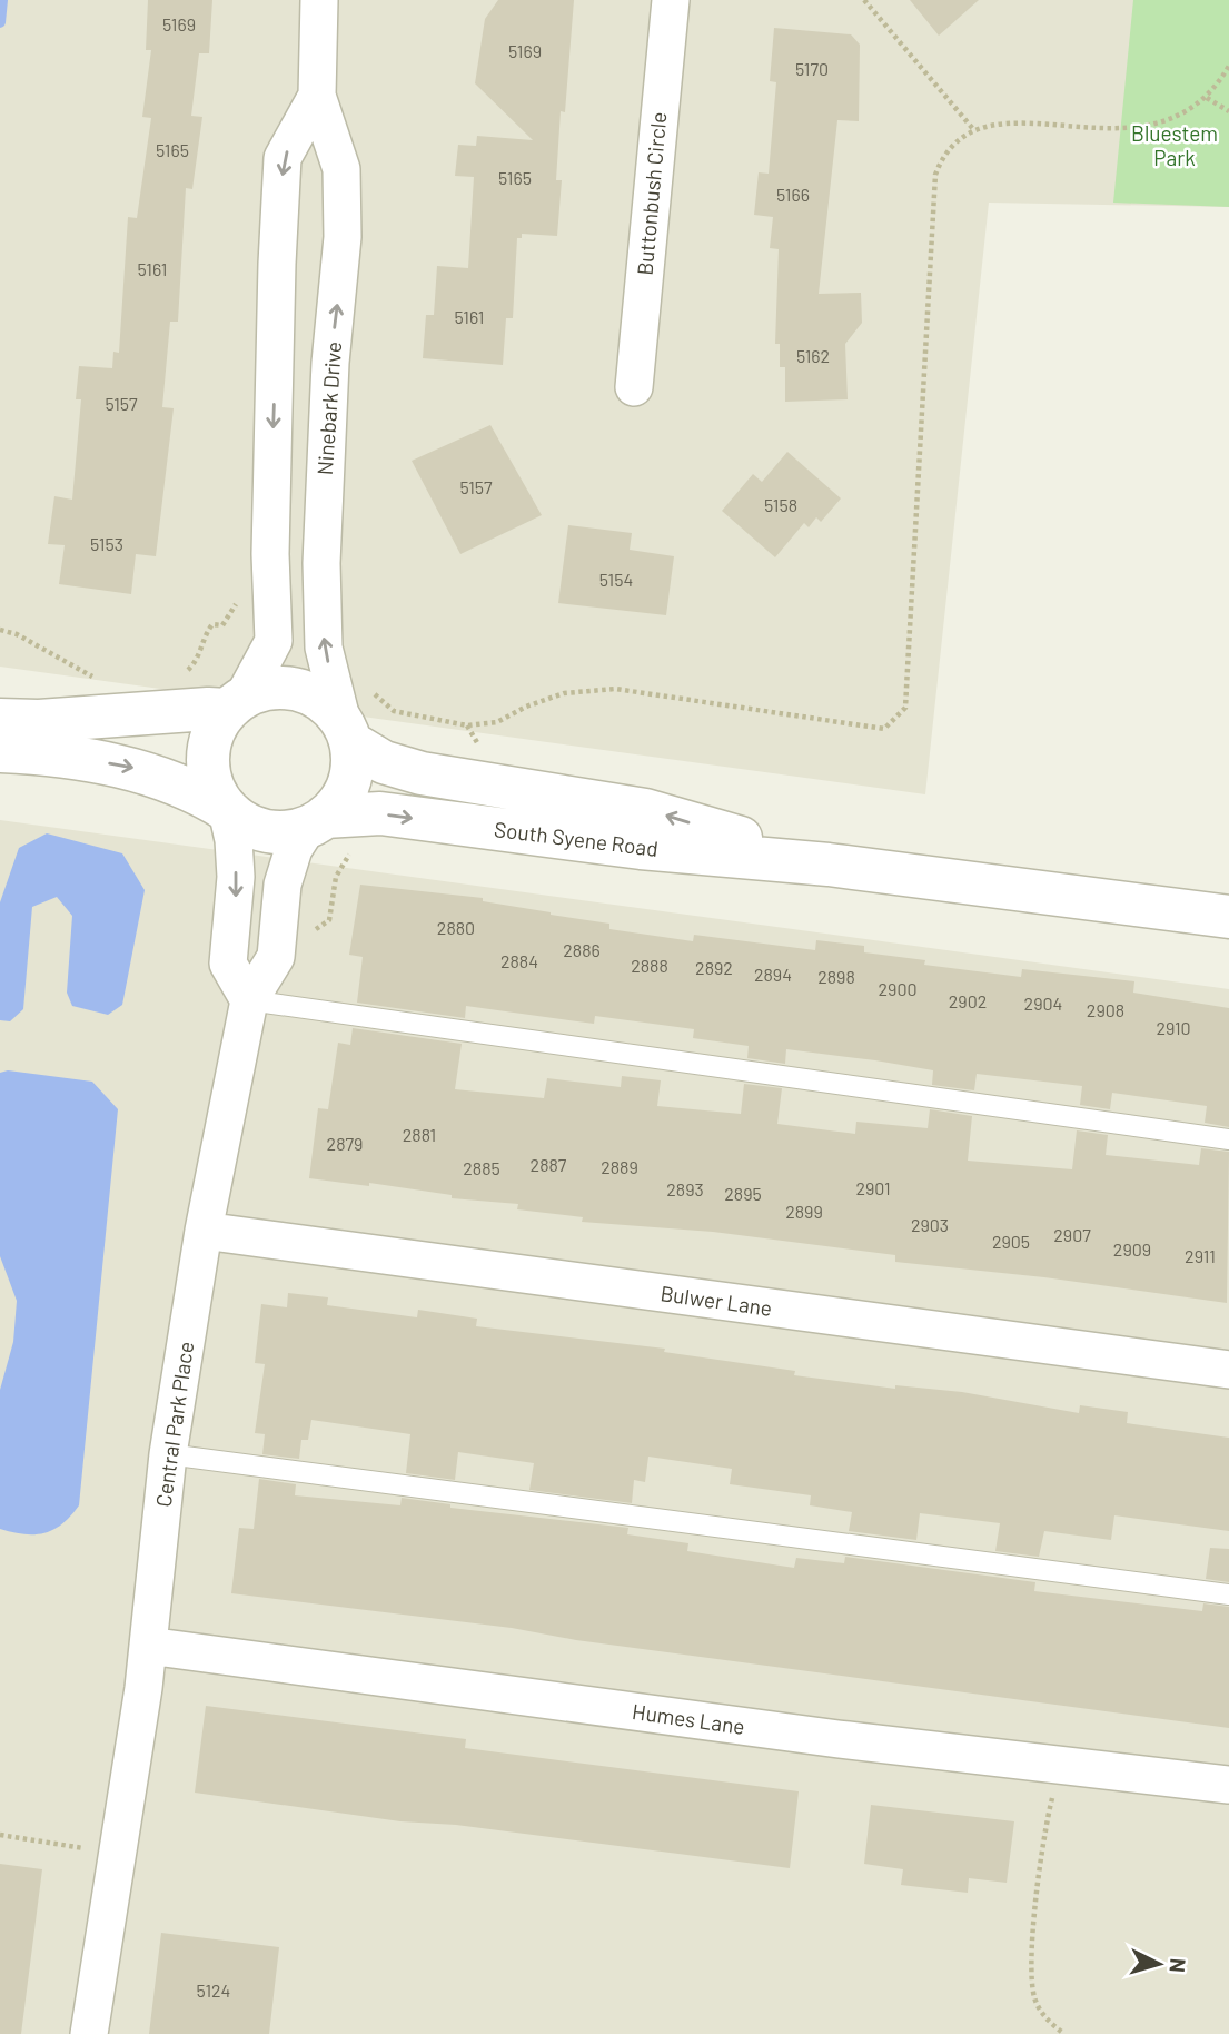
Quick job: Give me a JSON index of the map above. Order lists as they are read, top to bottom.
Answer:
{
  "streets": {
    "street": [
      "Buttonbush Circle",
      "Ninebark Drive",
      "South Syene Road",
      "Bulwer Lane",
      "Central Park Place",
      "Humes Lane"
    ]
  },
  "crossings": [
    ["Ninebark Drive", "South Syene Road"],
    ["Ninebark Drive", "Central Park Place"],
    ["South Syene Road", "Central Park Place"],
    ["Bulwer Lane", "Central Park Place"],
    ["Central Park Place", "Humes Lane"]
  ],
  "parks": ["Bluestem Park"],
  "house_numbers": [
    "5169",
    "5169",
    "5170",
    "5165",
    "5165",
    "5166",
    "5161",
    "5161",
    "5162",
    "5157",
    "5157",
    "5158",
    "5153",
    "5154",
    "2880",
    "2886",
    "2884",
    "2888",
    "2892",
    "2894",
    "2898",
    "2900",
    "2902",
    "2904",
    "2908",
    "2910",
    "2881",
    "2879",
    "2887",
    "2889",
    "2885",
    "2901",
    "2893",
    "2895",
    "2899",
    "2903",
    "2907",
    "2905",
    "2909",
    "2911",
    "5124"
  ],
  "north": "right"
}
